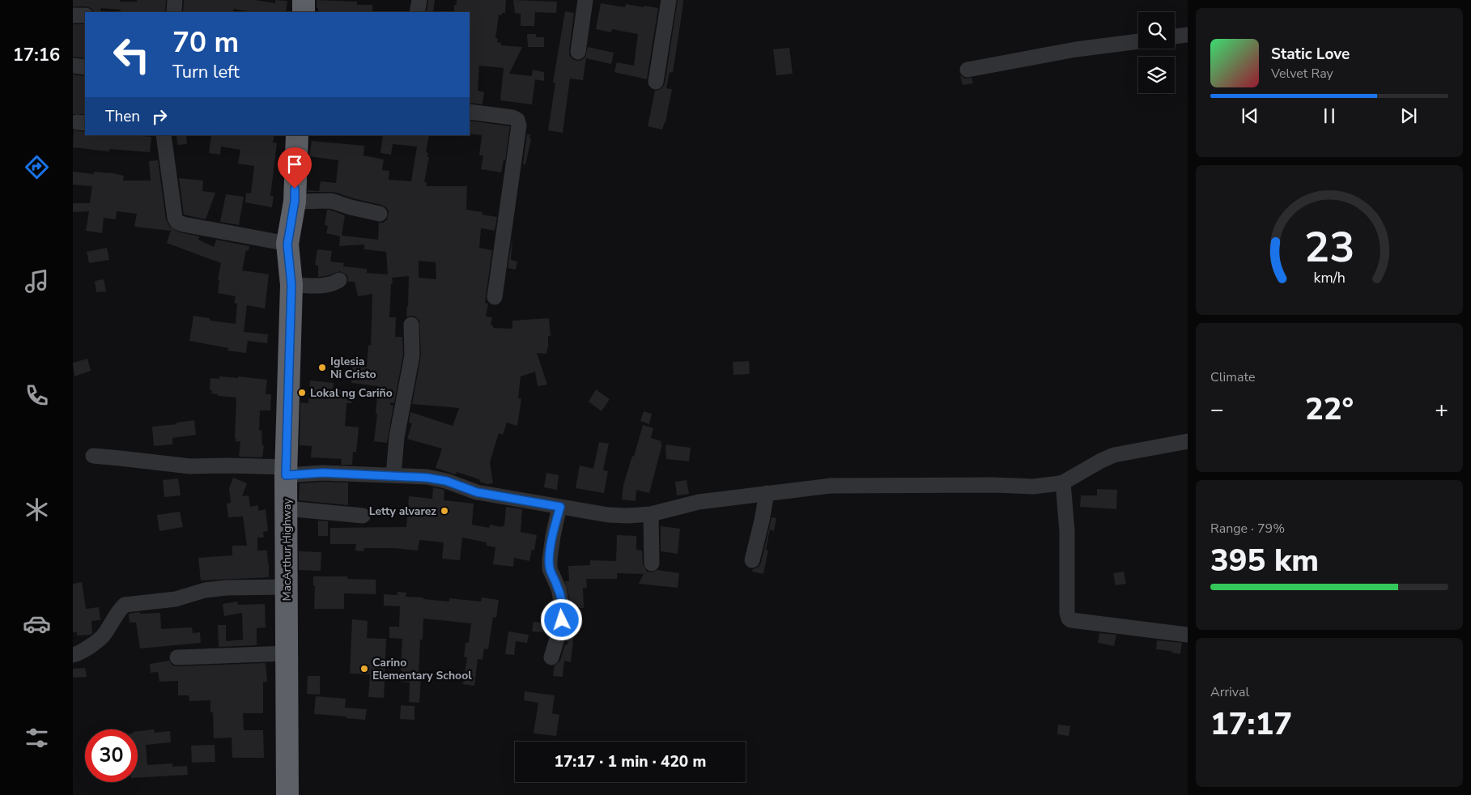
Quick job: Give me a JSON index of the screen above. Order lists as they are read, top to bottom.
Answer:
{
  "streets": {
    "highway": ["MacArthur Highway"]
  },
  "places": [
    "Iglesia Ni Cristo",
    "Lokal ng Cariño",
    "Letty alvarez",
    "Carino Elementary School"
  ],
  "page": {
    "tabs": "17:16",
    "turn": ["70 m", "Turn left"],
    "song": ["Static Love", "Velvet Ray"],
    "then": "Then",
    "tile": [
      "Climate",
      ["Range · 79%", "395 km"],
      ["Arrival", "17:17"]
    ],
    "heat": ["−", "22°", "+"],
    "limit": "30",
    "trip": "17:17 · 1 min · 420 m",
    "gauge": ["23", "km/h"]
  }
}
